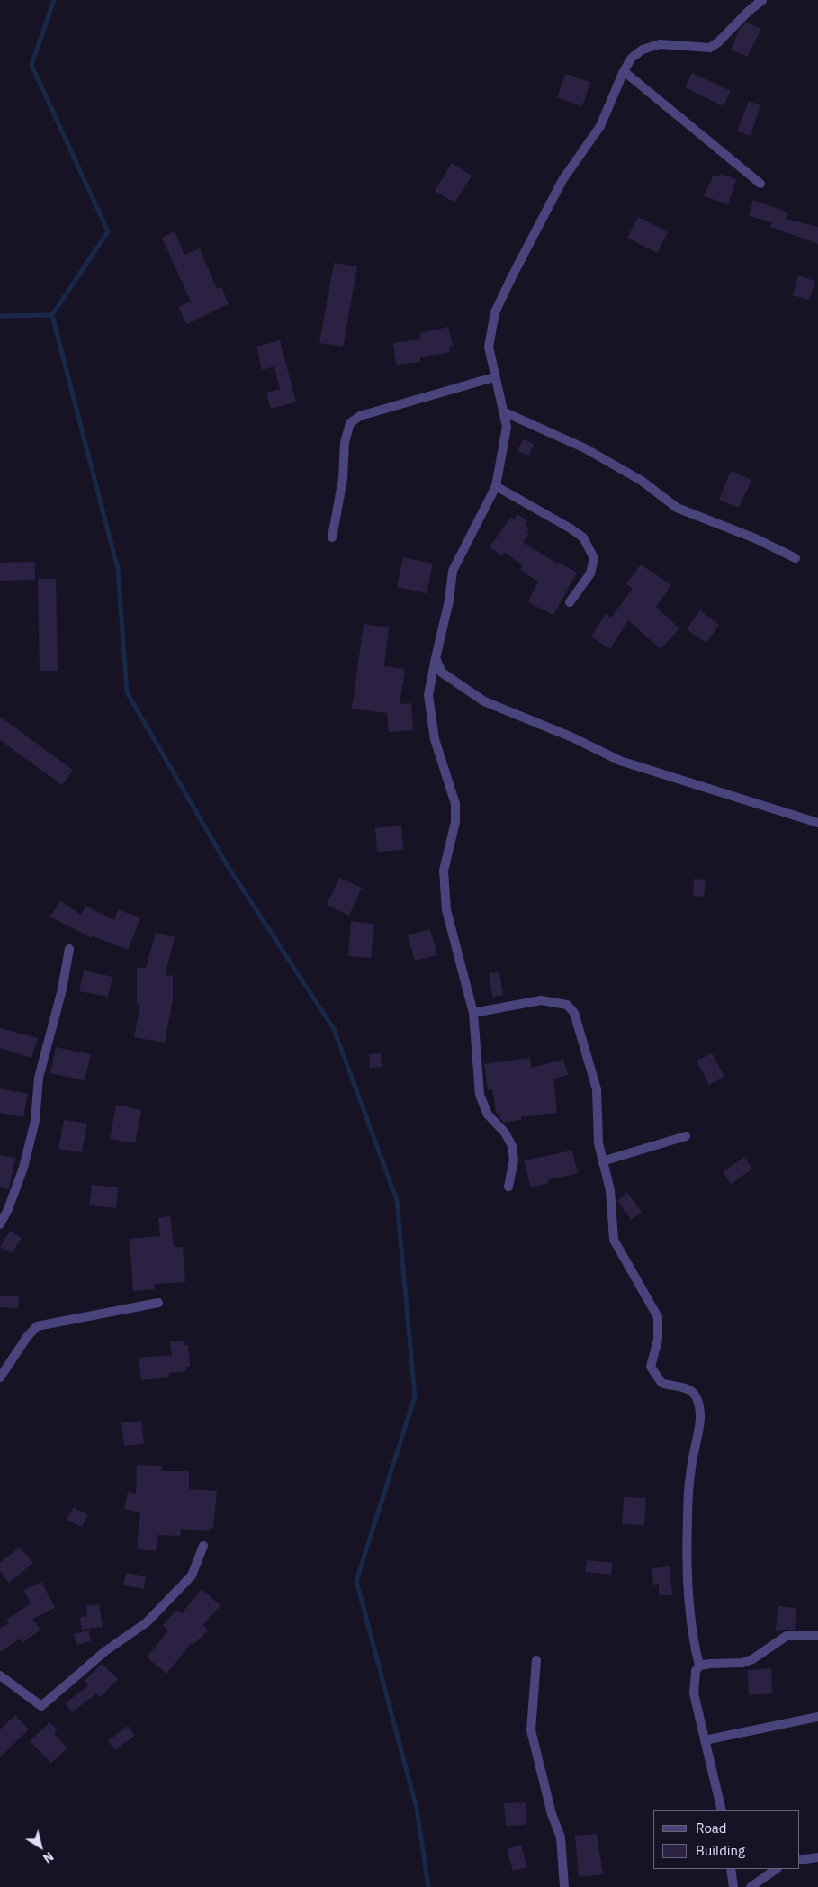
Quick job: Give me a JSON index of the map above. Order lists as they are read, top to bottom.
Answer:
{
  "legend": ["Road", "Building"],
  "north": "bottom right"
}
